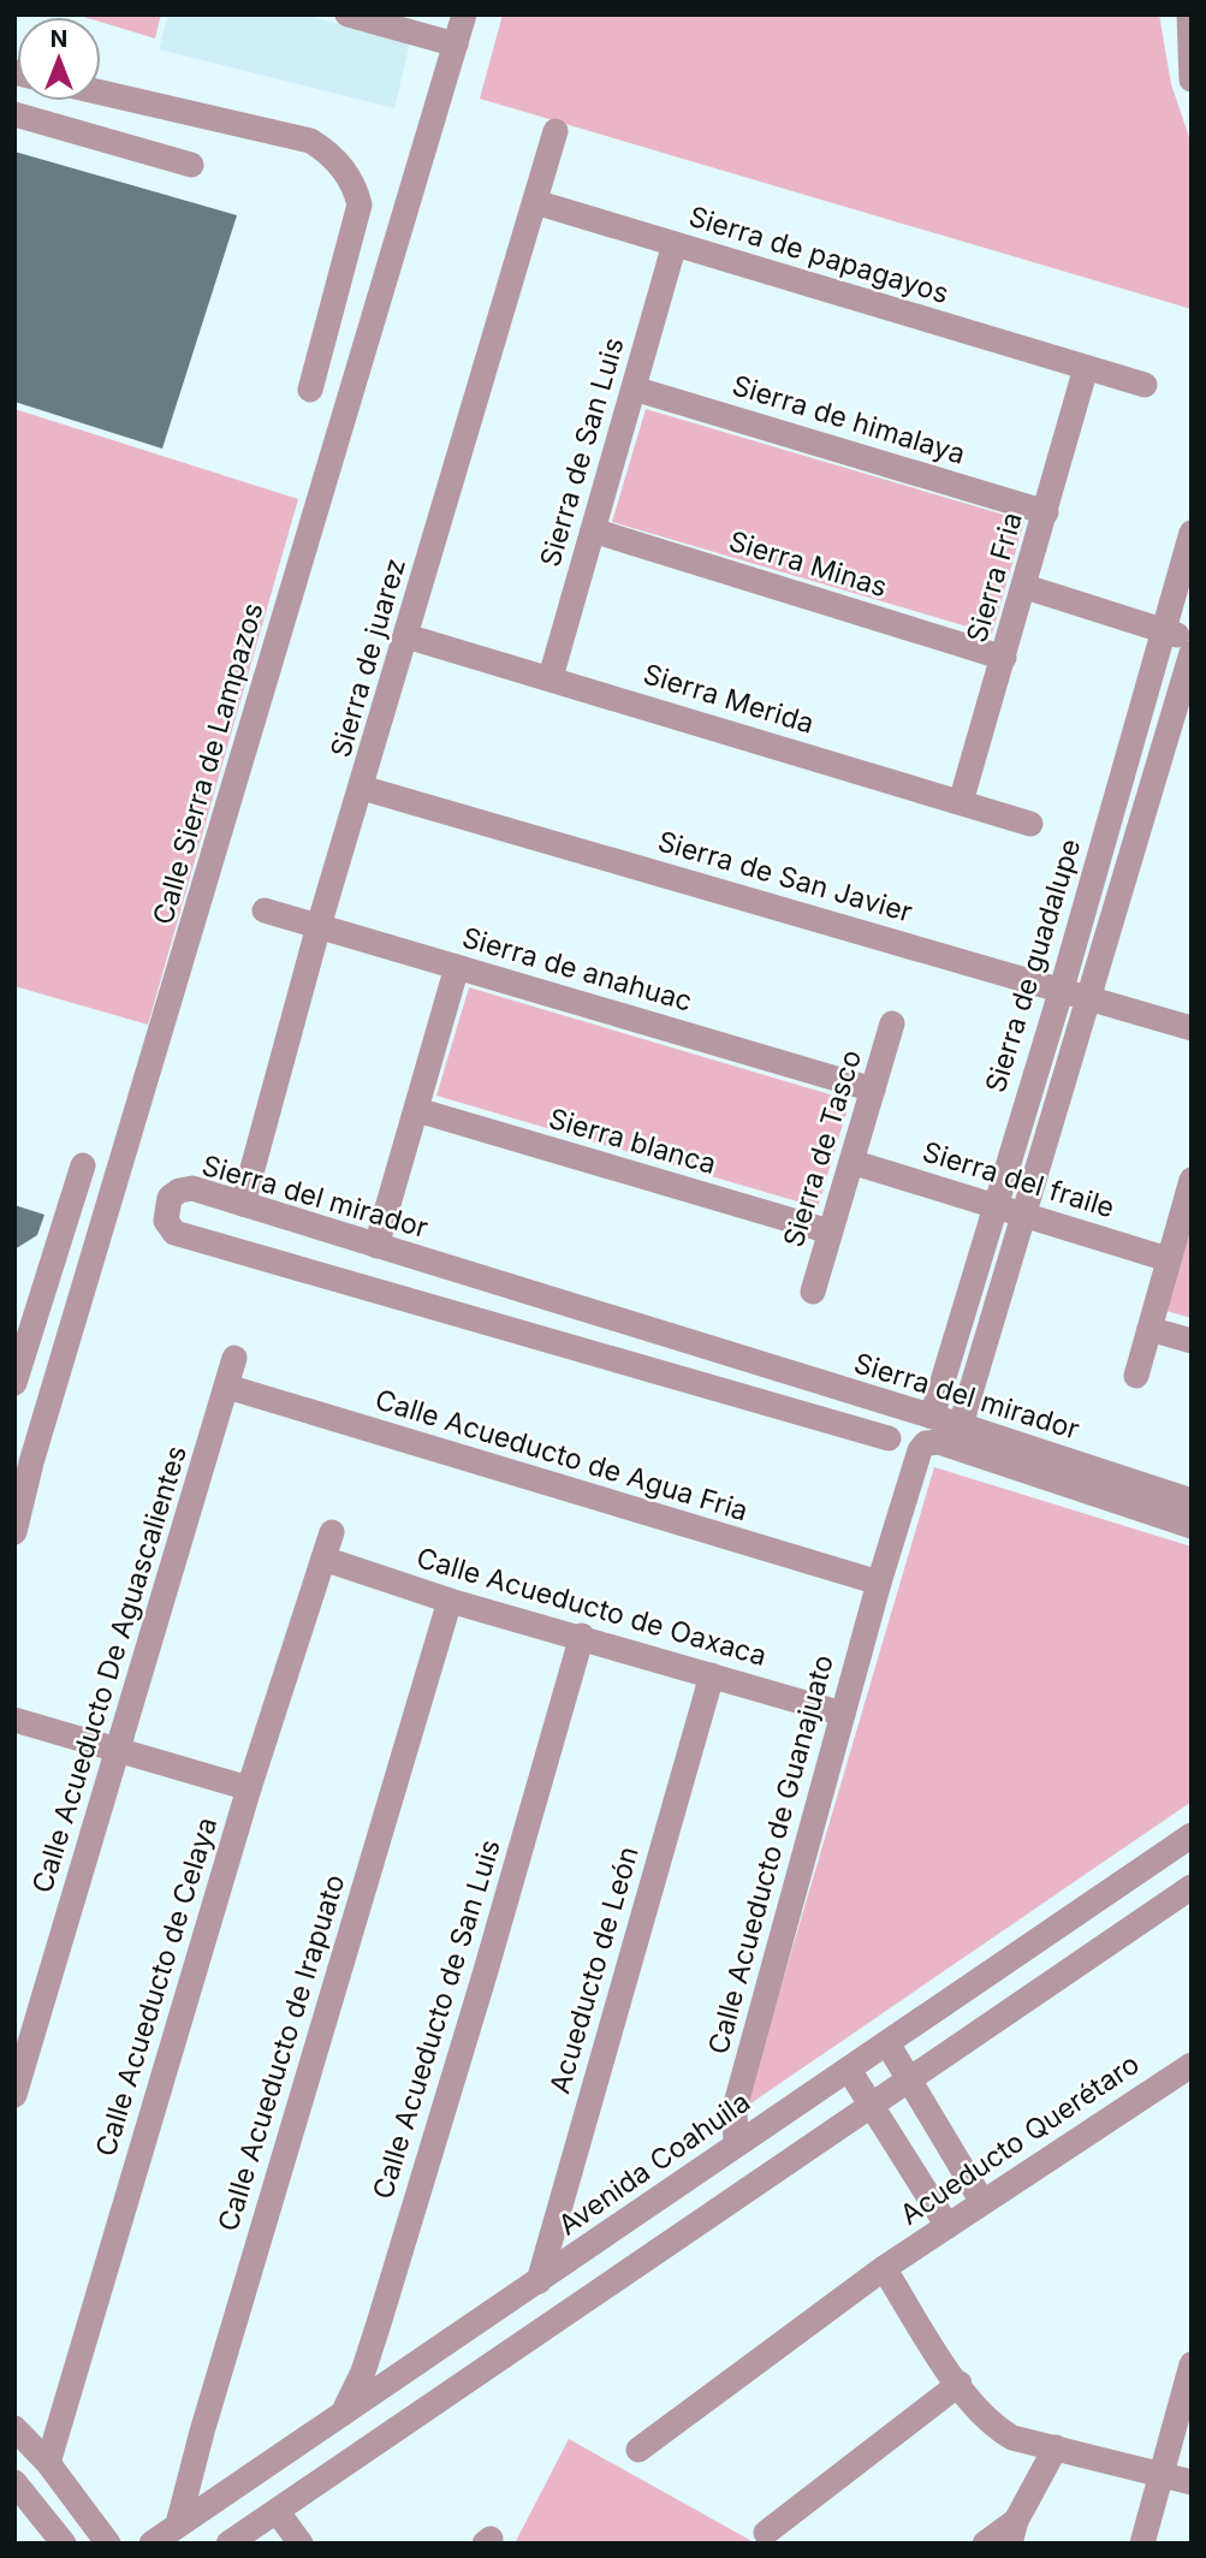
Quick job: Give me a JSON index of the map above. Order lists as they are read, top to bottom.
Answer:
{
  "streets": {
    "street": [
      "Sierra de papagayos",
      "Sierra de himalaya",
      "Sierra de San Luis",
      "Sierra Minas",
      "Sierra Fria",
      "Sierra de juarez",
      "Sierra Merida",
      "Calle Sierra de Lampazos",
      "Sierra de San Javier",
      "Sierra de guadalupe",
      "Sierra de anahuac",
      "Sierra blanca",
      "Sierra de Tasco",
      "Sierra del fraile",
      "Sierra del mirador",
      "Calle Acueducto de Agua Fria",
      "Calle Acueducto de Oaxaca",
      "Calle Acueducto De Aguascalientes",
      "Calle Acueducto de Guanajuato",
      "Acueducto de León",
      "Calle Acueducto de Celaya",
      "Calle Acueducto de San Luis",
      "Calle Acueducto de Irapuato",
      "Acueducto Querétaro",
      "Avenida Coahuila"
    ]
  },
  "crossings": [
    ["Sierra de papagayos", "Sierra de San Luis"],
    ["Sierra de papagayos", "Sierra Fria"],
    ["Sierra de papagayos", "Sierra de juarez"],
    ["Sierra de himalaya", "Sierra de San Luis"],
    ["Sierra de himalaya", "Sierra Fria"],
    ["Sierra de San Luis", "Sierra Minas"],
    ["Sierra de San Luis", "Sierra Merida"],
    ["Sierra Minas", "Sierra Fria"],
    ["Sierra Fria", "Sierra Merida"],
    ["Sierra de juarez", "Sierra Merida"],
    ["Sierra de juarez", "Sierra de San Javier"],
    ["Sierra de juarez", "Sierra de anahuac"],
    ["Sierra de juarez", "Sierra del mirador"],
    ["Sierra de San Javier", "Sierra de guadalupe"],
    ["Sierra de guadalupe", "Sierra del fraile"],
    ["Sierra de guadalupe", "Sierra del mirador"],
    ["Sierra de anahuac", "Sierra de Tasco"],
    ["Sierra blanca", "Sierra de Tasco"],
    ["Sierra de Tasco", "Sierra del fraile"],
    ["Sierra del mirador", "Calle Acueducto de Guanajuato"],
    ["Calle Acueducto de Agua Fria", "Calle Acueducto De Aguascalientes"],
    ["Calle Acueducto de Agua Fria", "Calle Acueducto de Guanajuato"],
    ["Calle Acueducto de Oaxaca", "Calle Acueducto de Guanajuato"],
    ["Calle Acueducto de Oaxaca", "Acueducto de León"],
    ["Calle Acueducto de Oaxaca", "Calle Acueducto de Celaya"],
    ["Calle Acueducto de Oaxaca", "Calle Acueducto de San Luis"],
    ["Calle Acueducto de Oaxaca", "Calle Acueducto de Irapuato"],
    ["Calle Acueducto de Guanajuato", "Avenida Coahuila"],
    ["Acueducto de León", "Avenida Coahuila"],
    ["Calle Acueducto de San Luis", "Avenida Coahuila"],
    ["Calle Acueducto de Irapuato", "Avenida Coahuila"]
  ],
  "north": "top"
}
